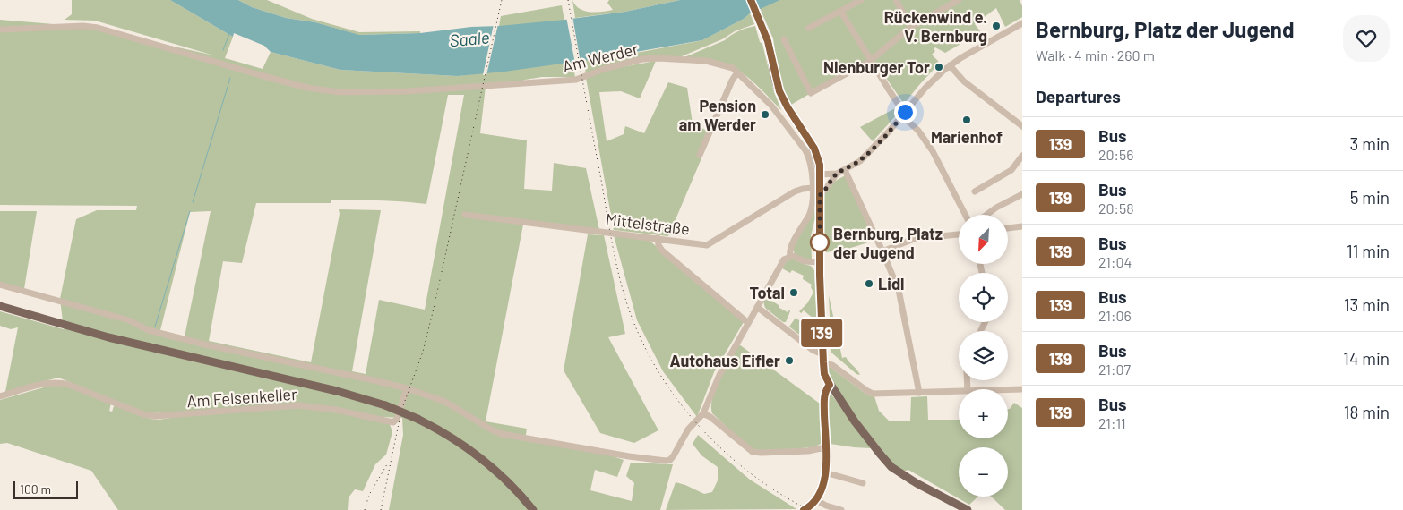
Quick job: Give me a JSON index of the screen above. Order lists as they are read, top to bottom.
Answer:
{
  "streets": {
    "street": ["Am Werder", "Mittelstraße", "Am Felsenkeller"]
  },
  "crossings": [
    ["Am Werder", "Mittelstraße"]
  ],
  "water": ["Saale"],
  "places": [
    "Rückenwind e. V. Bernburg",
    "Nienburger Tor",
    "Pension am Werder",
    "Marienhof",
    "Bernburg, Platz der Jugend",
    "Lidl",
    "Total",
    "Autohaus Eifler"
  ],
  "lines": ["bus line 139"],
  "scale_bar": "100 m",
  "north": "bottom left",
  "page": {
    "on_map": "139",
    "heading": [
      ["Bernburg, Platz der Jugend", "Walk · 4 min · 260 m"],
      "Departures"
    ],
    "list": [
      {
        "mark": "139",
        "name": "Bus",
        "note": "20:56",
        "value": "3 min"
      },
      {
        "mark": "139",
        "name": "Bus",
        "note": "20:58",
        "value": "5 min"
      },
      {
        "mark": "139",
        "name": "Bus",
        "note": "21:04",
        "value": "11 min"
      },
      {
        "mark": "139",
        "name": "Bus",
        "note": "21:06",
        "value": "13 min"
      },
      {
        "mark": "139",
        "name": "Bus",
        "note": "21:07",
        "value": "14 min"
      },
      {
        "mark": "139",
        "name": "Bus",
        "note": "21:11",
        "value": "18 min"
      }
    ],
    "map_buttons": ["+", "−"],
    "scale": "100 m"
  }
}
